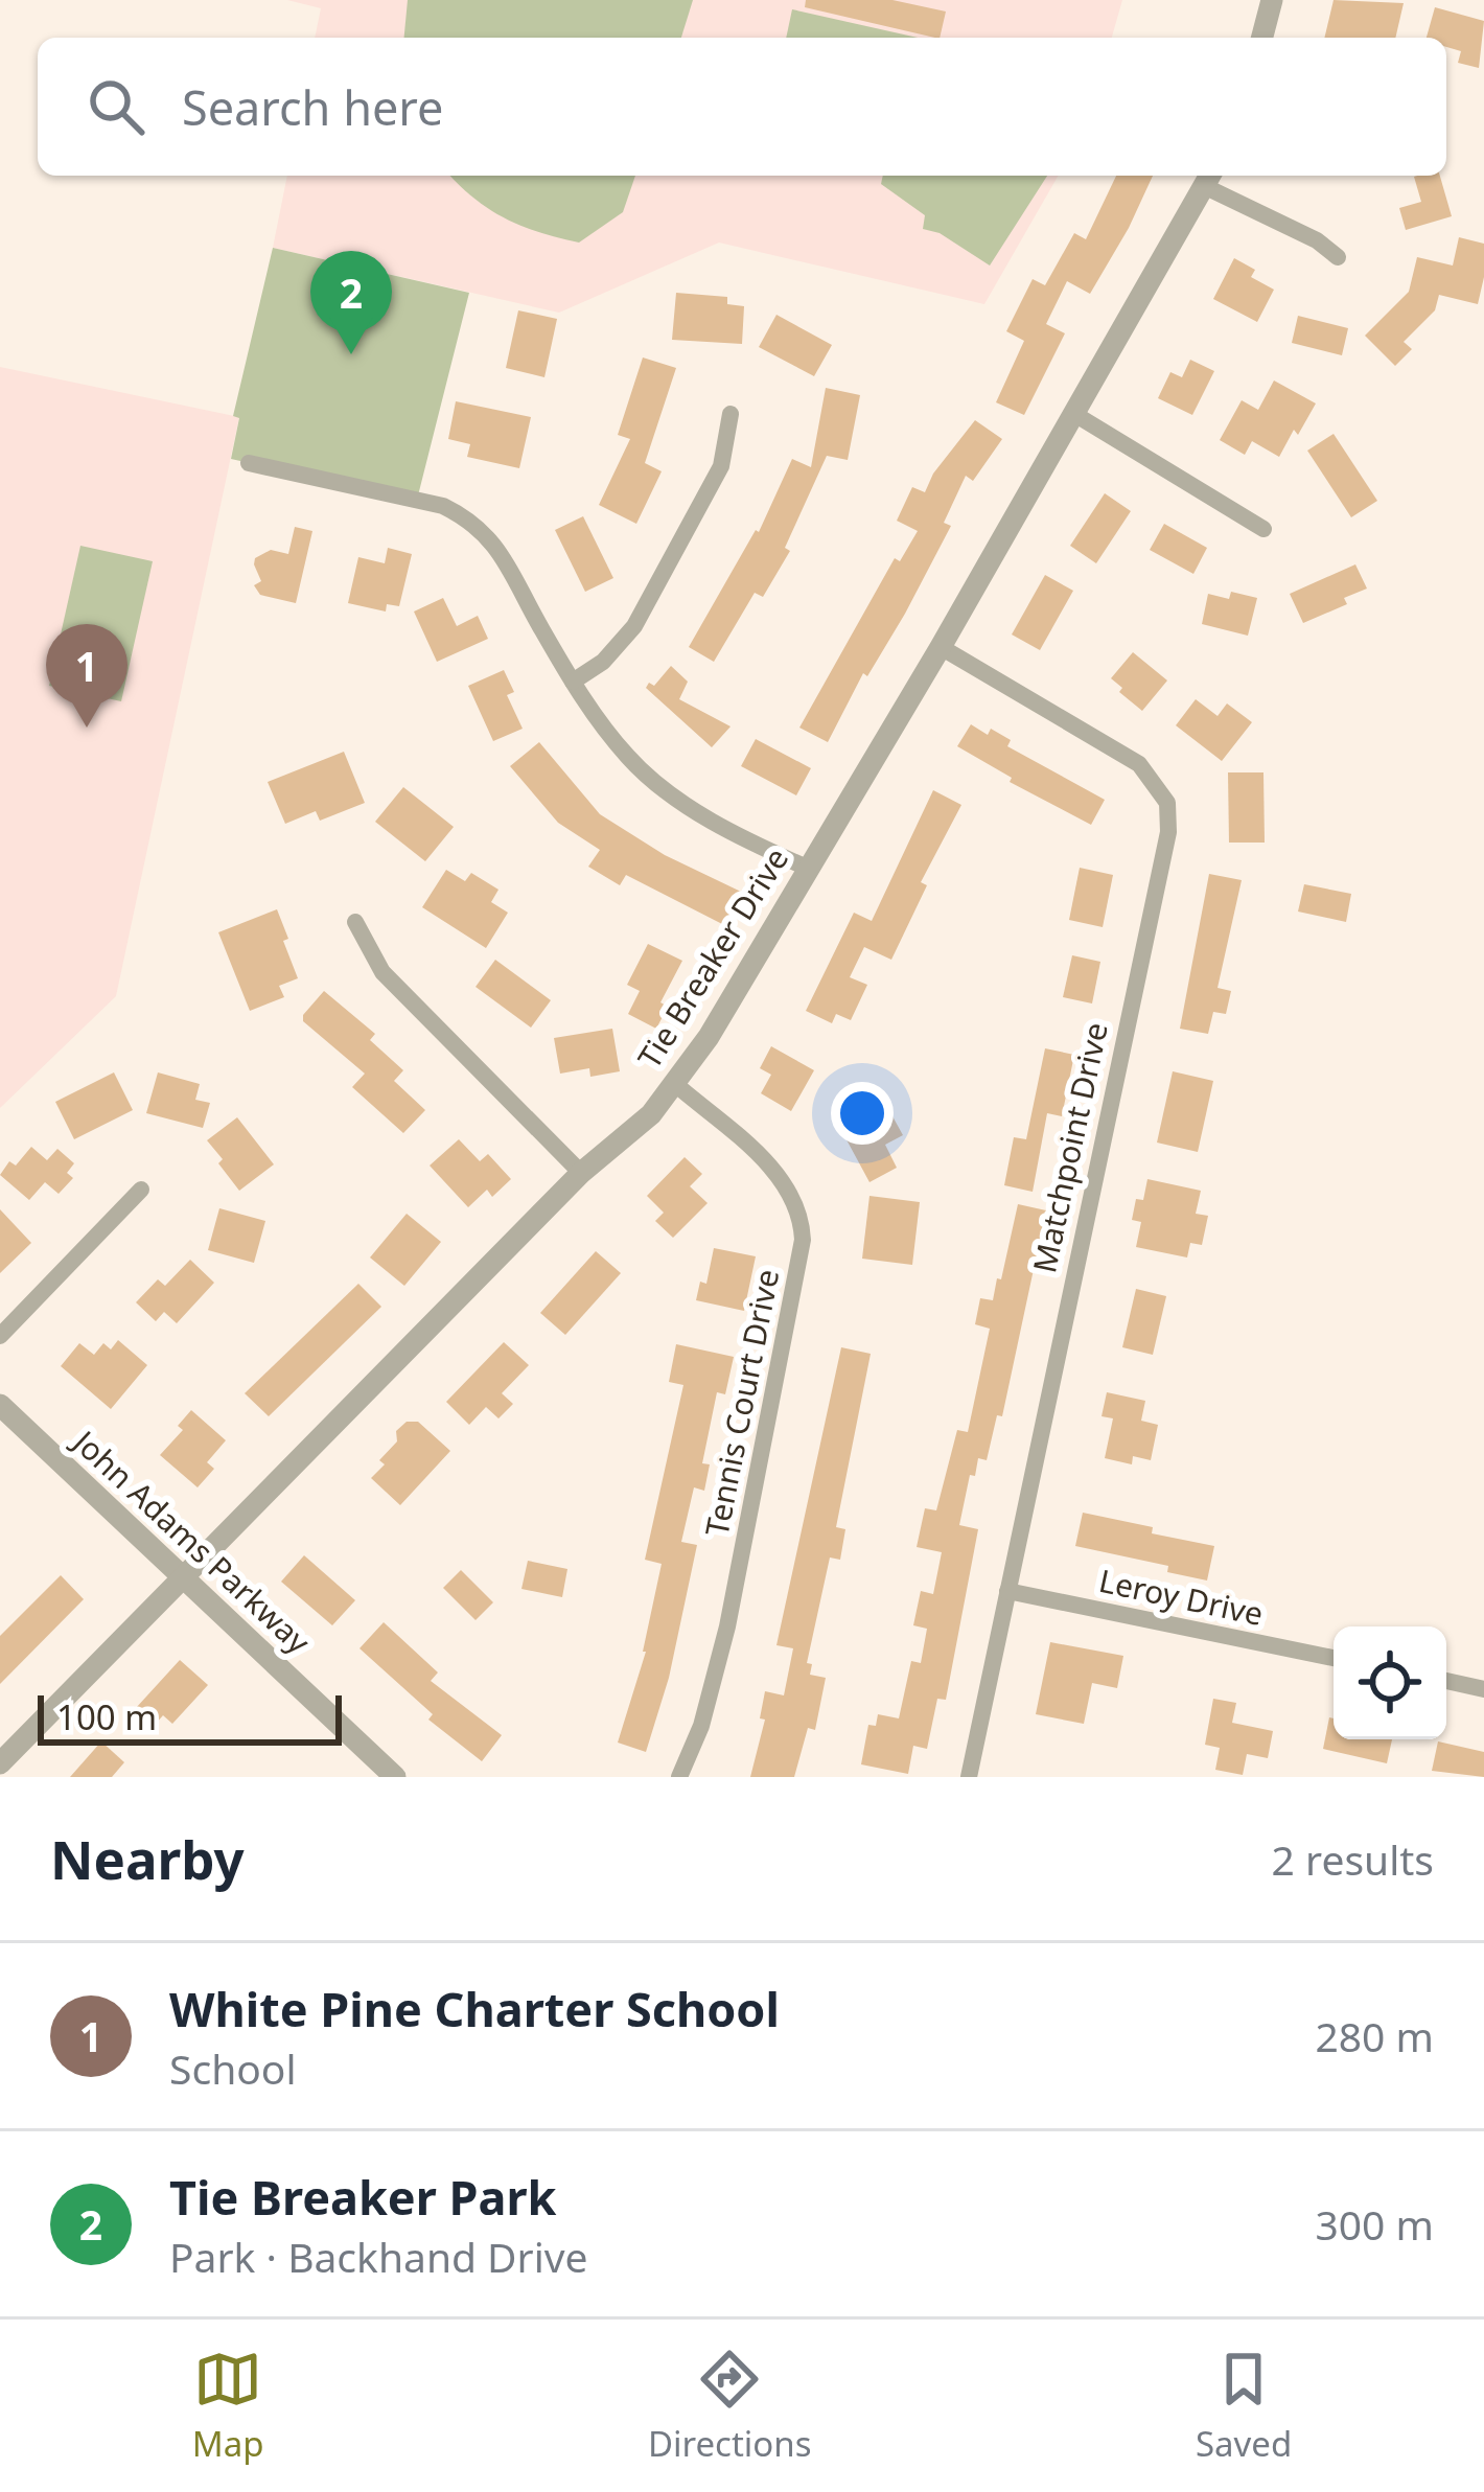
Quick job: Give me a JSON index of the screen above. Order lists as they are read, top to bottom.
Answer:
{
  "streets": {
    "street": [
      "Tie Breaker Drive",
      "Matchpoint Drive",
      "Tennis Court Drive",
      "John Adams Parkway",
      "Leroy Drive"
    ]
  },
  "crossings": [
    ["Tie Breaker Drive", "Matchpoint Drive"],
    ["Tie Breaker Drive", "Tennis Court Drive"],
    ["Tie Breaker Drive", "John Adams Parkway"],
    ["Matchpoint Drive", "Leroy Drive"]
  ],
  "scale_bar": "100 m",
  "page": {
    "search": "Search here",
    "pins": ["2", "1"],
    "scale": "100 m",
    "heading": ["Nearby", "2 results"],
    "list": [
      {
        "mark": "1",
        "name": "White Pine Charter School",
        "note": "School",
        "value": "280 m"
      },
      {
        "mark": "2",
        "name": "Tie Breaker Park",
        "note": "Park · Backhand Drive",
        "value": "300 m"
      }
    ],
    "nav": ["Map", "Directions", "Saved"]
  }
}
